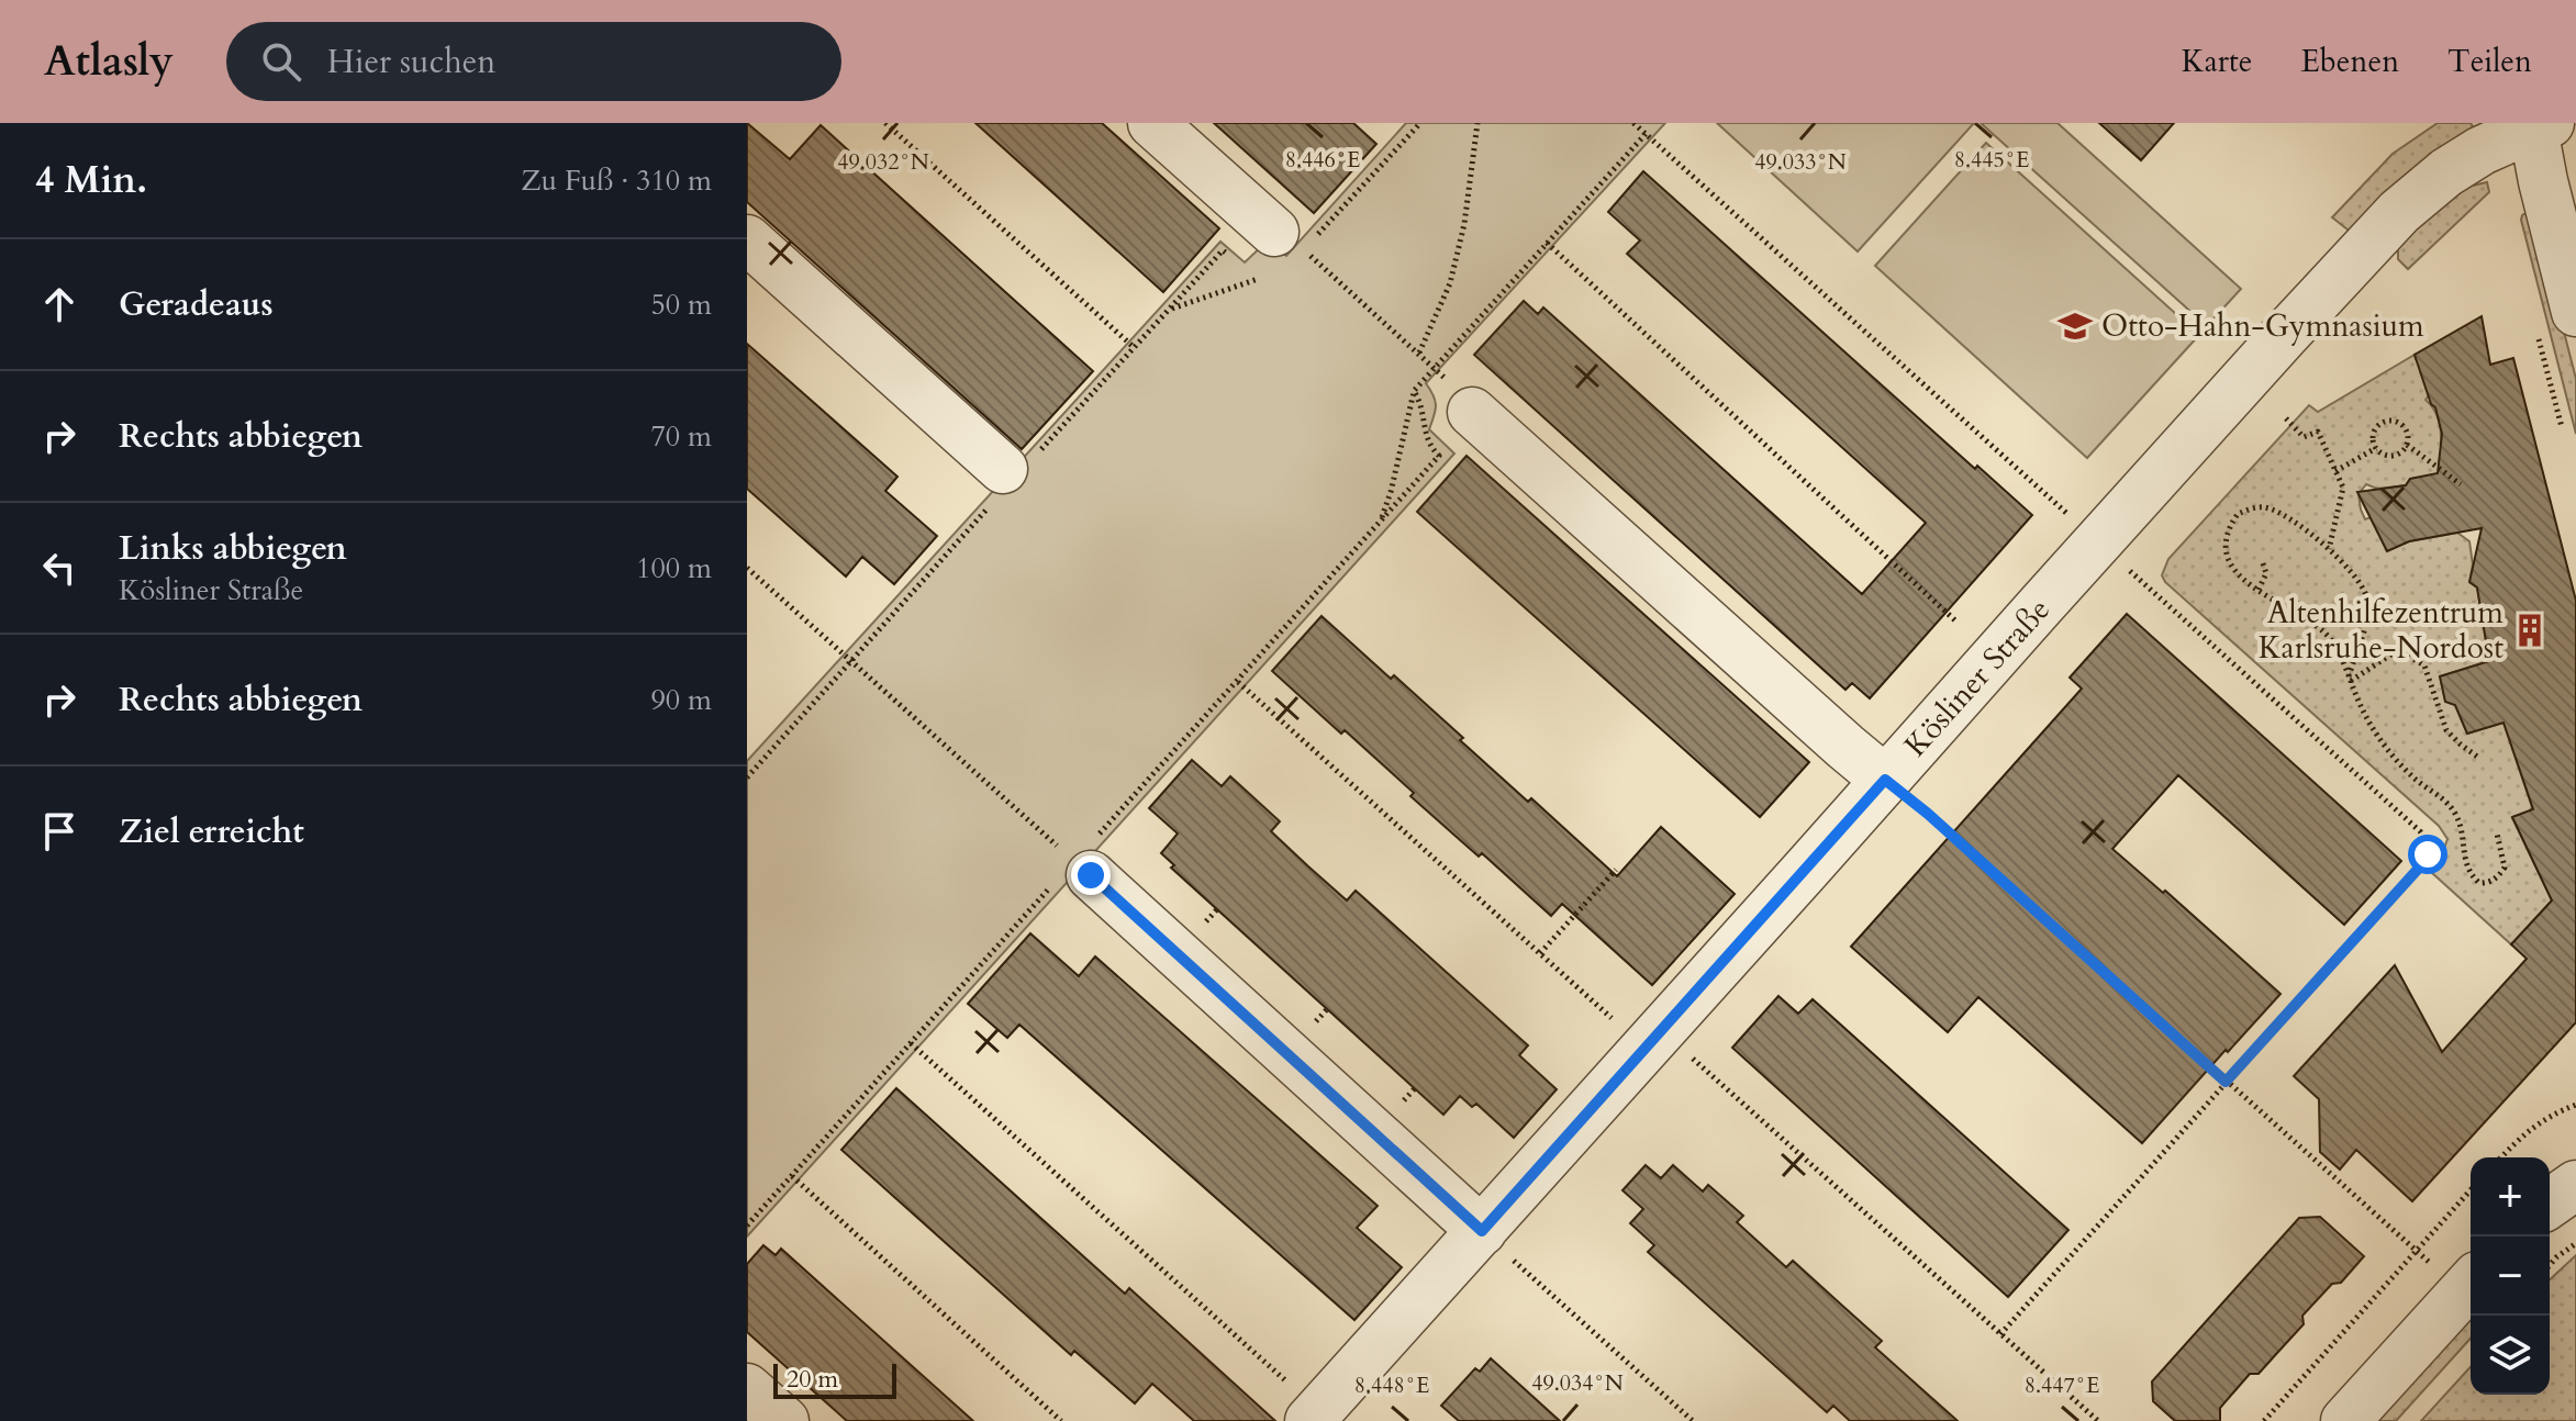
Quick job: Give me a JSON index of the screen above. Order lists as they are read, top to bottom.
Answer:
{
  "streets": {
    "street": ["Kösliner Straße"]
  },
  "places": {
    "school or university": ["Otto-Hahn-Gymnasium"],
    "building": ["Altenhilfezentrum Karlsruhe-Nordost"]
  },
  "scale_bar": "20 m",
  "page": {
    "header": "Atlasly",
    "search": "Hier suchen",
    "nav": ["Karte", "Ebenen", "Teilen"],
    "heading": ["4 Min.", "Zu Fuß · 310 m"],
    "list": [
      ["Geradeaus", "50 m"],
      ["Rechts abbiegen", "70 m"],
      ["Links abbiegen", "Kösliner Straße", "100 m"],
      ["Rechts abbiegen", "90 m"],
      "Ziel erreicht"
    ],
    "map_buttons": ["+", "−"],
    "scale": "20 m"
  },
  "coordinates": [
    "8.445°E",
    "8.446°E",
    "49.032°N",
    "49.033°N",
    "49.034°N",
    "8.448°E",
    "8.447°E"
  ]
}
